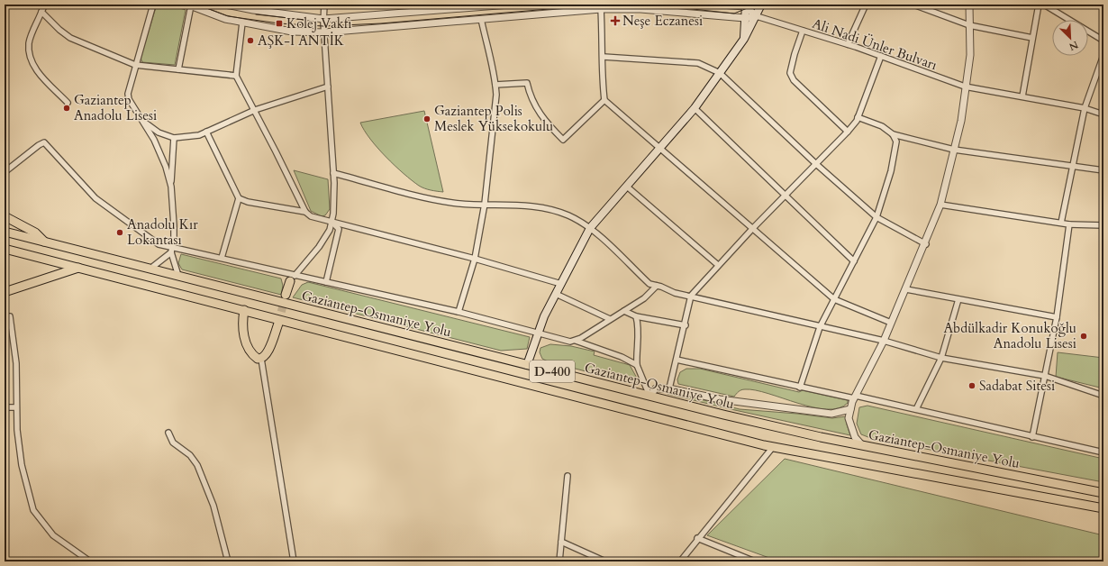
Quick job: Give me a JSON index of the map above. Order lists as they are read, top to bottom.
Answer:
{
  "streets": {
    "highway": ["Gaziantep-Osmaniye Yolu", "D-400"],
    "street": ["Ali Nadi Ünler Bulvarı"]
  },
  "places": {
    "health": ["Neşe Eczanesi"],
    "transit": ["Kolej Vakfı"],
    "other": [
      "AŞK-I ANTİK",
      "Gaziantep Anadolu Lisesi",
      "Gaziantep Polis Meslek Yüksekokulu",
      "Anadolu Kır Lokantası",
      "Abdülkadir Konukoğlu Anadolu Lisesi",
      "Sadabat Sitesi"
    ]
  },
  "north": "bottom right"
}
